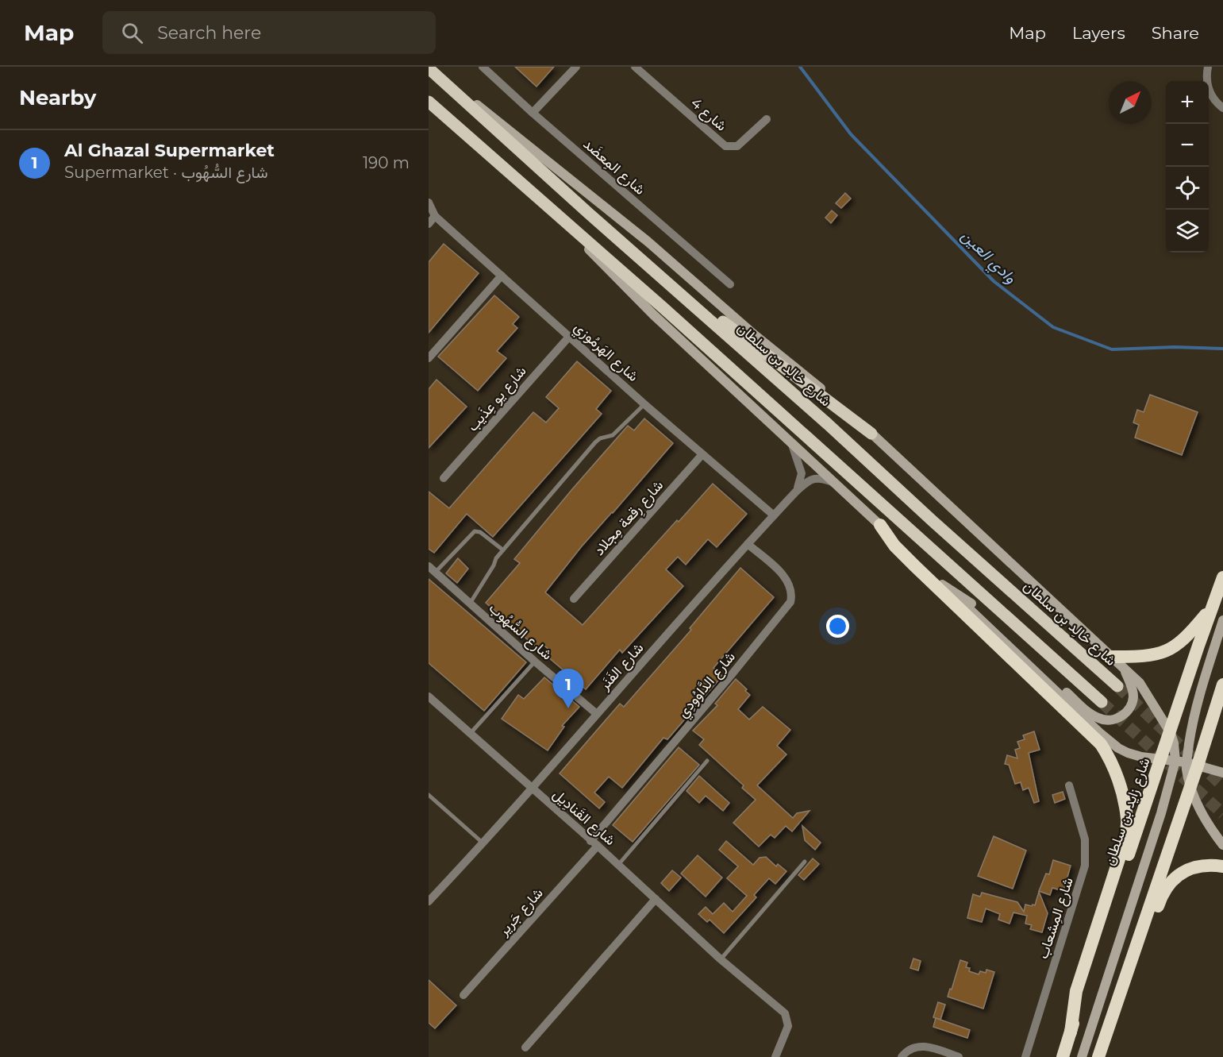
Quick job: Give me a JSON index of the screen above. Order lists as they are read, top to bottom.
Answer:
{
  "streets": {
    "highway": ["شارع زايد بن سلطان"],
    "main road": ["شارع خالِد بن سلطان"],
    "street": [
      "شارع 4",
      "شارع المِعضَد",
      "شارع الهَرمُوزي",
      "شارع يو عِذَيب",
      "شارع رِقعة مِجلاد",
      "شارع السُّهُوب",
      "شارع الفَنَر",
      "شارع الدَّاوُودِي",
      "شارع القَنادِيل",
      "شارع جَرير",
      "شارع المِشعاب"
    ]
  },
  "crossings": [
    ["شارع الهَرمُوزي", "شارع يو عِذَيب"],
    ["شارع الهَرمُوزي", "شارع رِقعة مِجلاد"],
    ["شارع الهَرمُوزي", "شارع الفَنَر"],
    ["شارع السُّهُوب", "شارع الفَنَر"],
    ["شارع الفَنَر", "شارع الدَّاوُودِي"],
    ["شارع الفَنَر", "شارع القَنادِيل"],
    ["شارع الدَّاوُودِي", "شارع القَنادِيل"],
    ["شارع الدَّاوُودِي", "شارع جَرير"],
    ["شارع القَنادِيل", "شارع جَرير"]
  ],
  "water": ["وادي العين"],
  "north": "top right",
  "page": {
    "header": "Map",
    "search": "Search here",
    "nav": ["Map", "Layers", "Share"],
    "heading": "Nearby",
    "map_buttons": ["+", "−"],
    "list": [
      {
        "mark": "1",
        "name": "Al Ghazal Supermarket",
        "note": "Supermarket · شارع السُّهُوب",
        "value": "190 m"
      }
    ],
    "pins": "1"
  }
}
